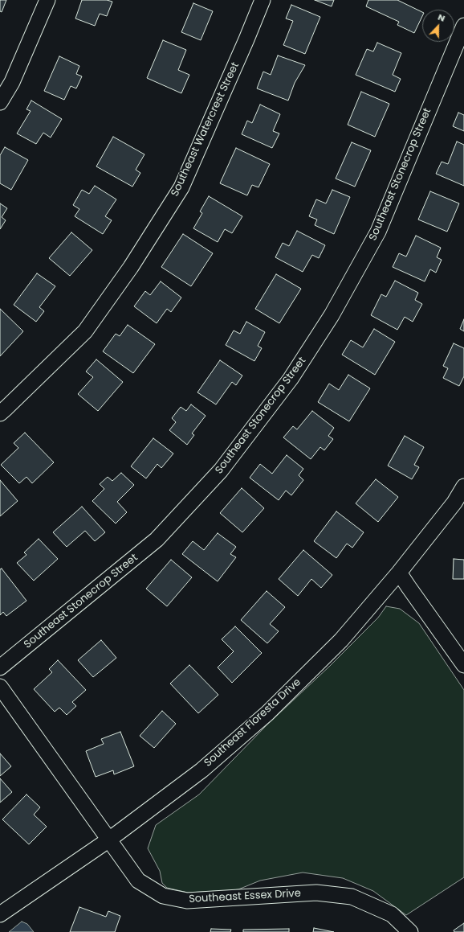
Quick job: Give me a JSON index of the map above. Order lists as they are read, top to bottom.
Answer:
{
  "streets": {
    "street": [
      "Southeast Watercrest Street",
      "Southeast Stonecrop Street",
      "Southeast Floresta Drive",
      "Southeast Essex Drive"
    ]
  },
  "crossings": [
    ["Southeast Floresta Drive", "Southeast Essex Drive"]
  ],
  "north": "top"
}
